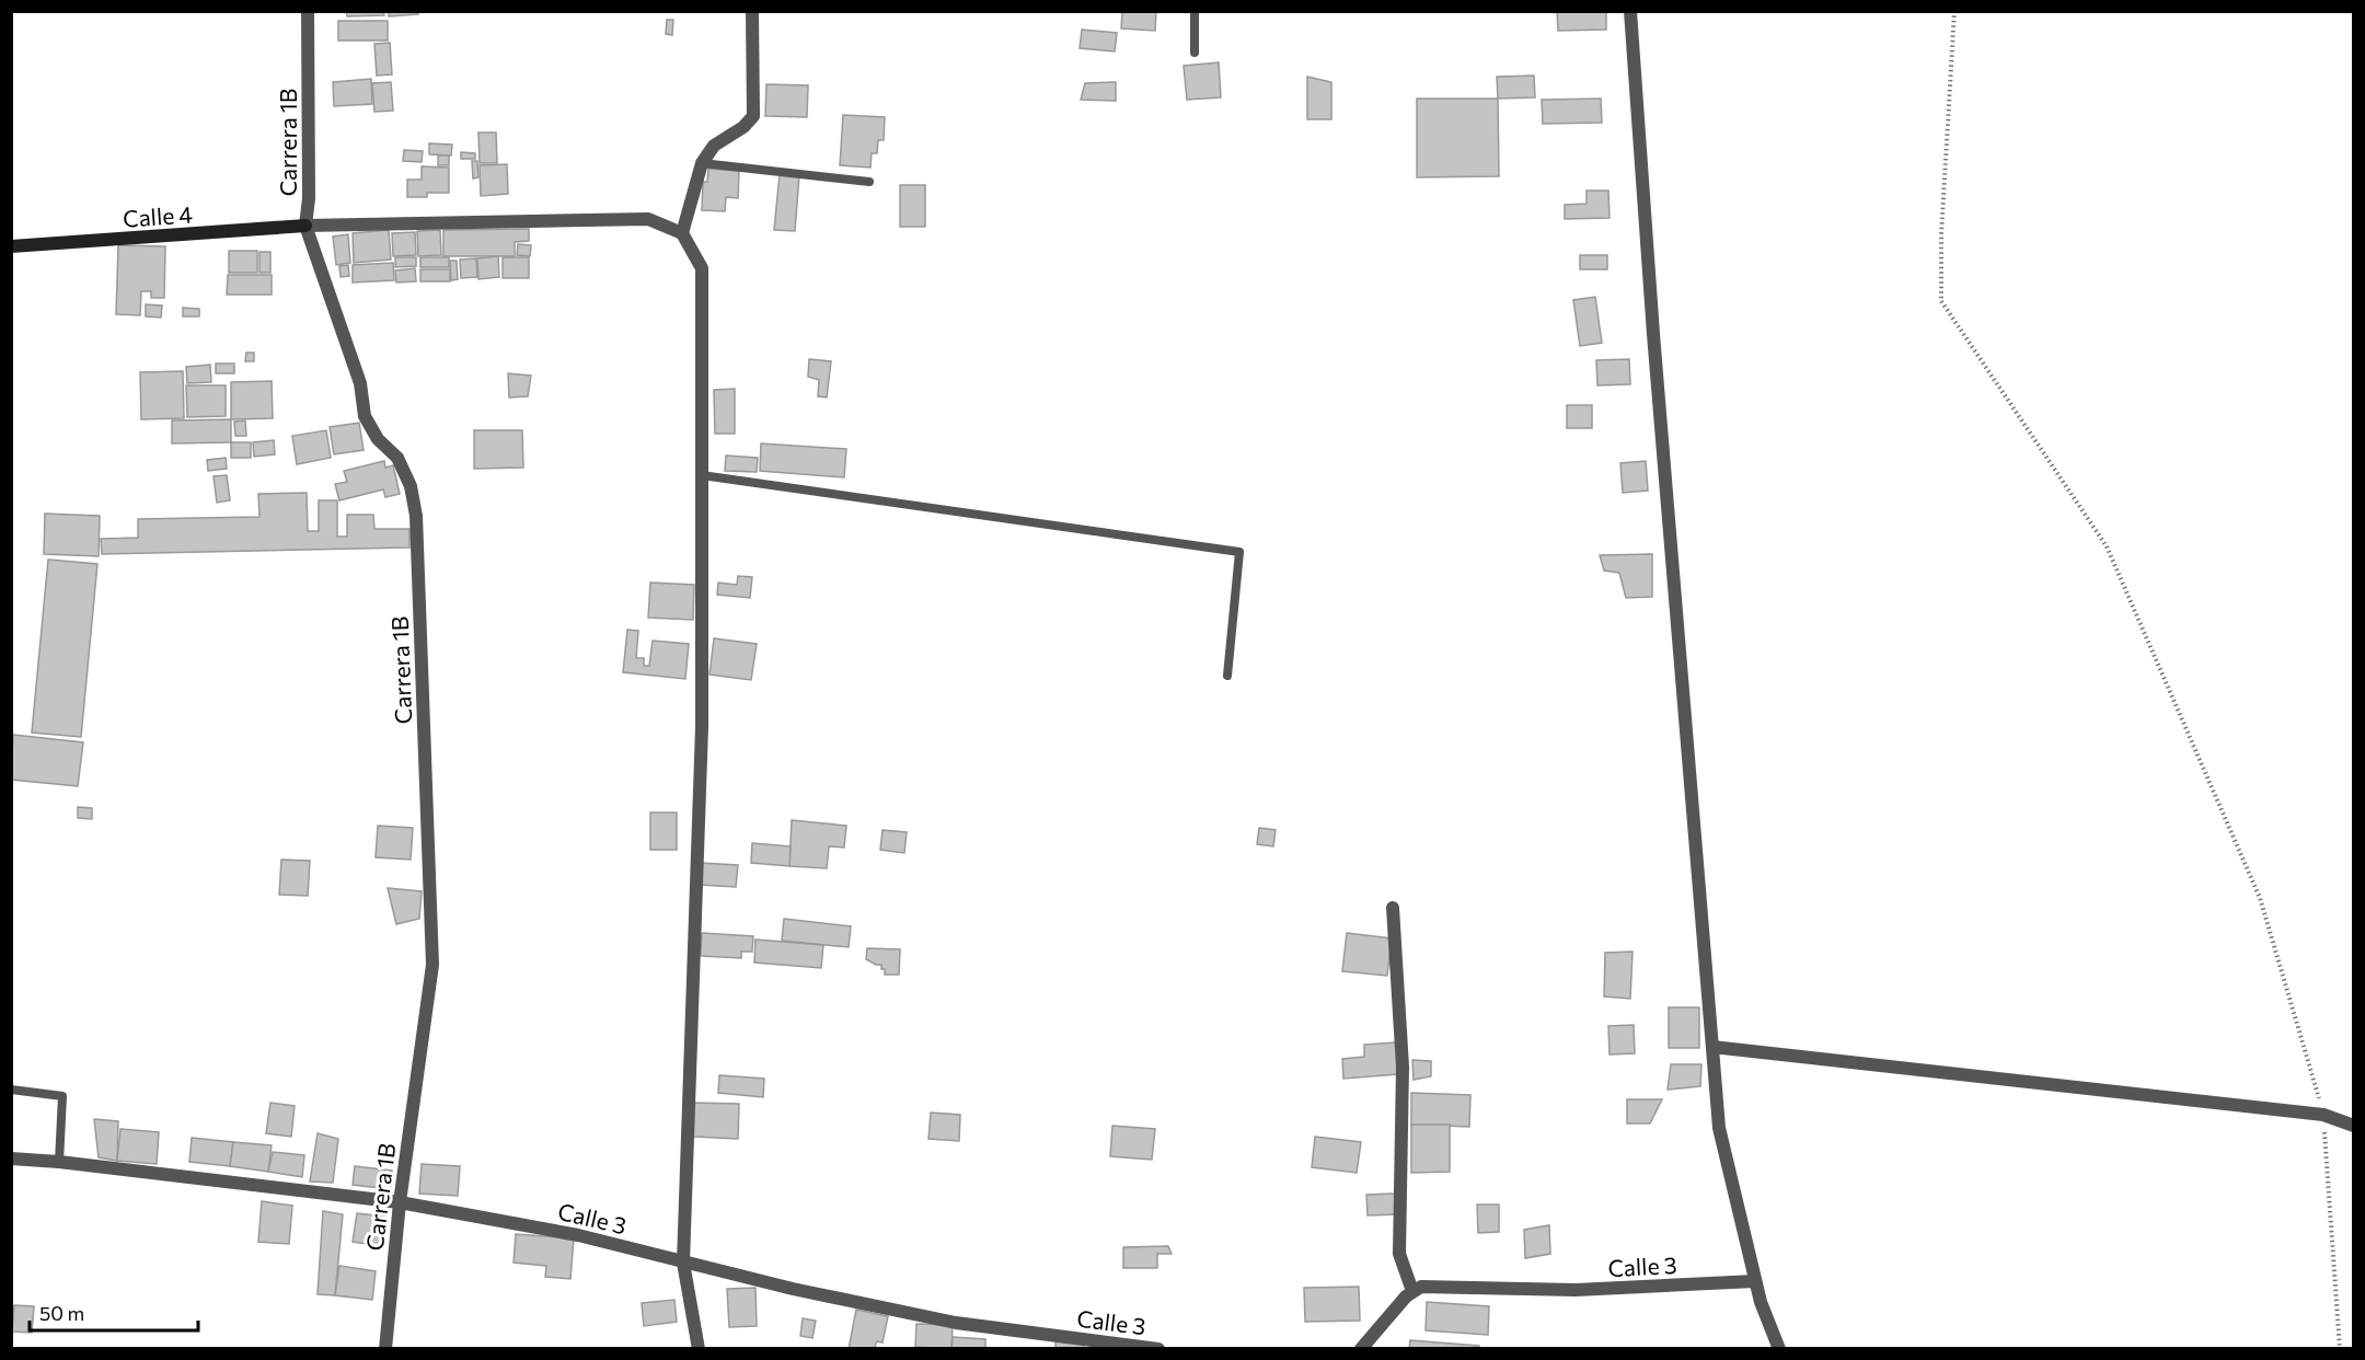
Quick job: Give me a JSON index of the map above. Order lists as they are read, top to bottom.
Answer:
{
  "streets": {
    "street": ["Carrera 1B", "Calle 4", "Calle 3"]
  },
  "crossings": [
    ["Carrera 1B", "Calle 4"],
    ["Carrera 1B", "Calle 3"]
  ],
  "scale_bar": "50 m"
}
